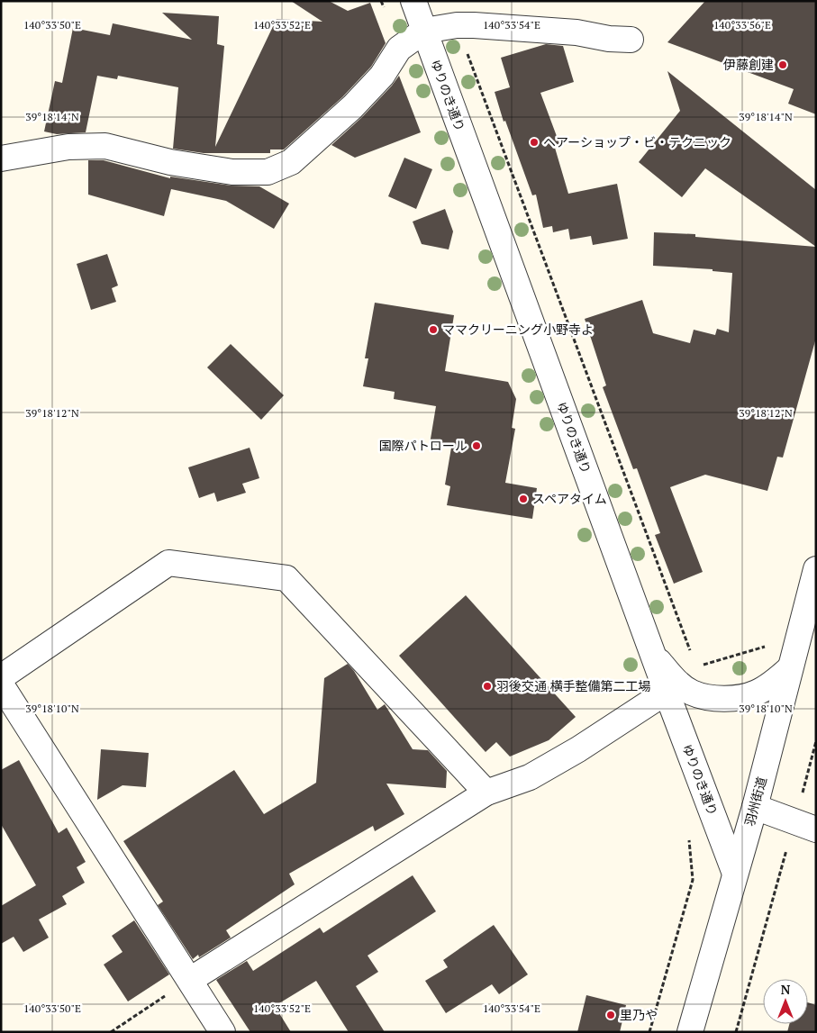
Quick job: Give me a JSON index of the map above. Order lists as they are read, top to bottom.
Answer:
{
  "streets": {
    "street": ["ゆりのき通り", "羽州街道"]
  },
  "crossings": [
    ["ゆりのき通り", "羽州街道"]
  ],
  "places": [
    "伊藤創建",
    "ヘアーショップ・ビ・テクニック",
    "ママクリーニング小野寺よ",
    "国際パトロール",
    "スペアタイム",
    "羽後交通 横手整備第二工場",
    "里乃や"
  ],
  "north": "top",
  "coordinates": [
    "140°33'50\"E",
    "140°33'52\"E",
    "140°33'54\"E",
    "140°33'56\"E",
    "39°18'14\"N",
    "39°18'12\"N",
    "39°18'10\"N"
  ]
}
